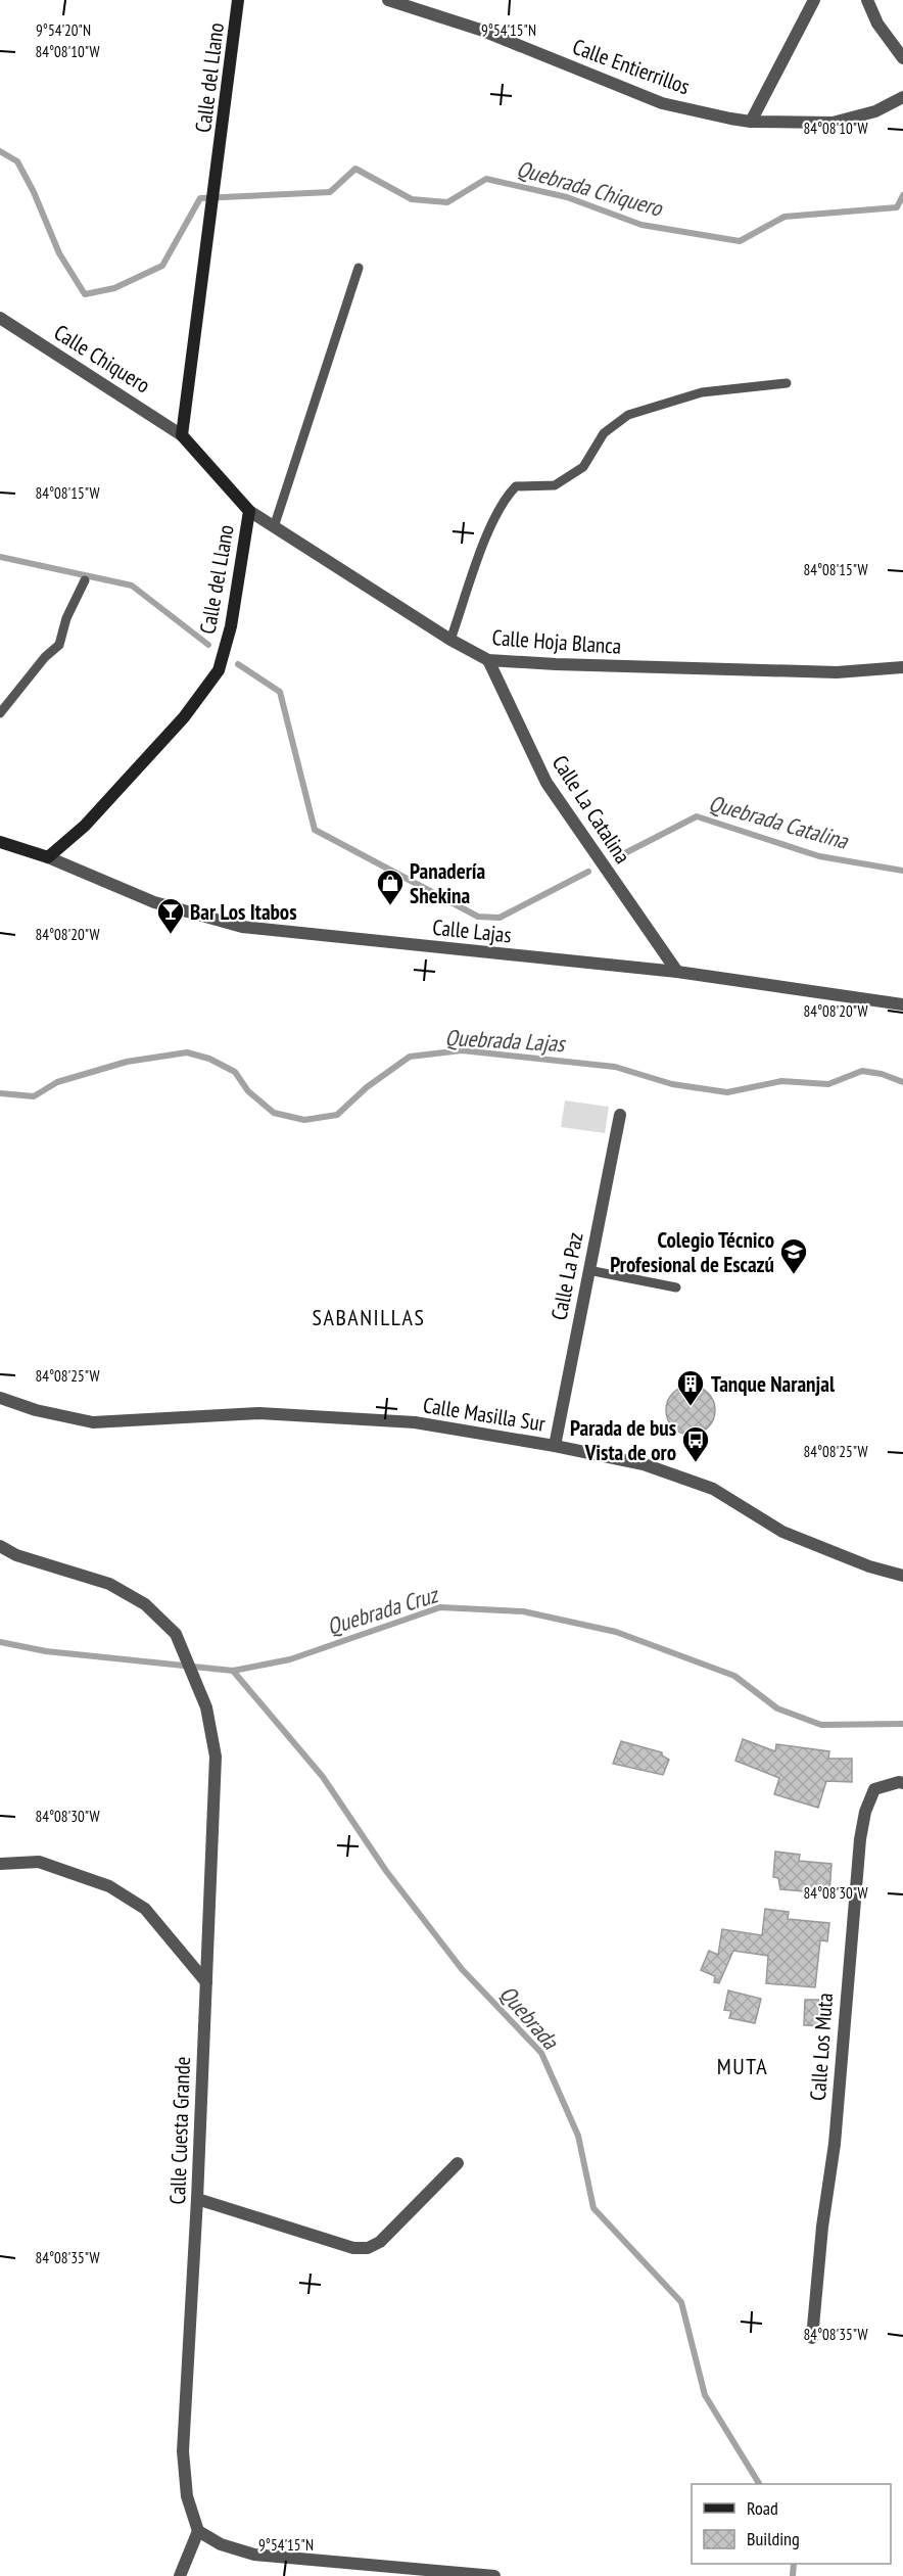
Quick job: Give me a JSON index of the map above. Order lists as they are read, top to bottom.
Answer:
{
  "streets": {
    "main road": ["Calle del Llano"],
    "street": [
      "Calle Entierrillos",
      "Calle Chiquero",
      "Calle Hoja Blanca",
      "Calle La Catalina",
      "Calle Lajas",
      "Calle La Paz",
      "Calle Masilla Sur",
      "Calle Los Muta",
      "Calle Cuesta Grande"
    ]
  },
  "crossings": [
    ["Calle del Llano", "Calle Chiquero"],
    ["Calle del Llano", "Calle Hoja Blanca"],
    ["Calle del Llano", "Calle Lajas"],
    ["Calle Hoja Blanca", "Calle La Catalina"],
    ["Calle La Catalina", "Calle Lajas"],
    ["Calle La Paz", "Calle Masilla Sur"]
  ],
  "districts": ["SABANILLAS", "MUTA"],
  "water": [
    "Quebrada Chiquero",
    "Quebrada Catalina",
    "Quebrada Lajas",
    "Quebrada Cruz",
    "Quebrada"
  ],
  "places": {
    "shop": ["Panadería Shekina"],
    "bar": ["Bar Los Itabos"],
    "school or university": ["Colegio Técnico Profesional de Escazú"],
    "building": ["Tanque Naranjal"],
    "bus stop": ["Parada de bus Vista de oro"]
  },
  "legend": ["Road", "Building"],
  "coordinates": [
    "9°54'20\"N",
    "9°54'15\"N",
    "84°08'10\"W",
    "84°08'15\"W",
    "84°08'20\"W",
    "84°08'25\"W",
    "84°08'30\"W",
    "84°08'35\"W"
  ]
}
